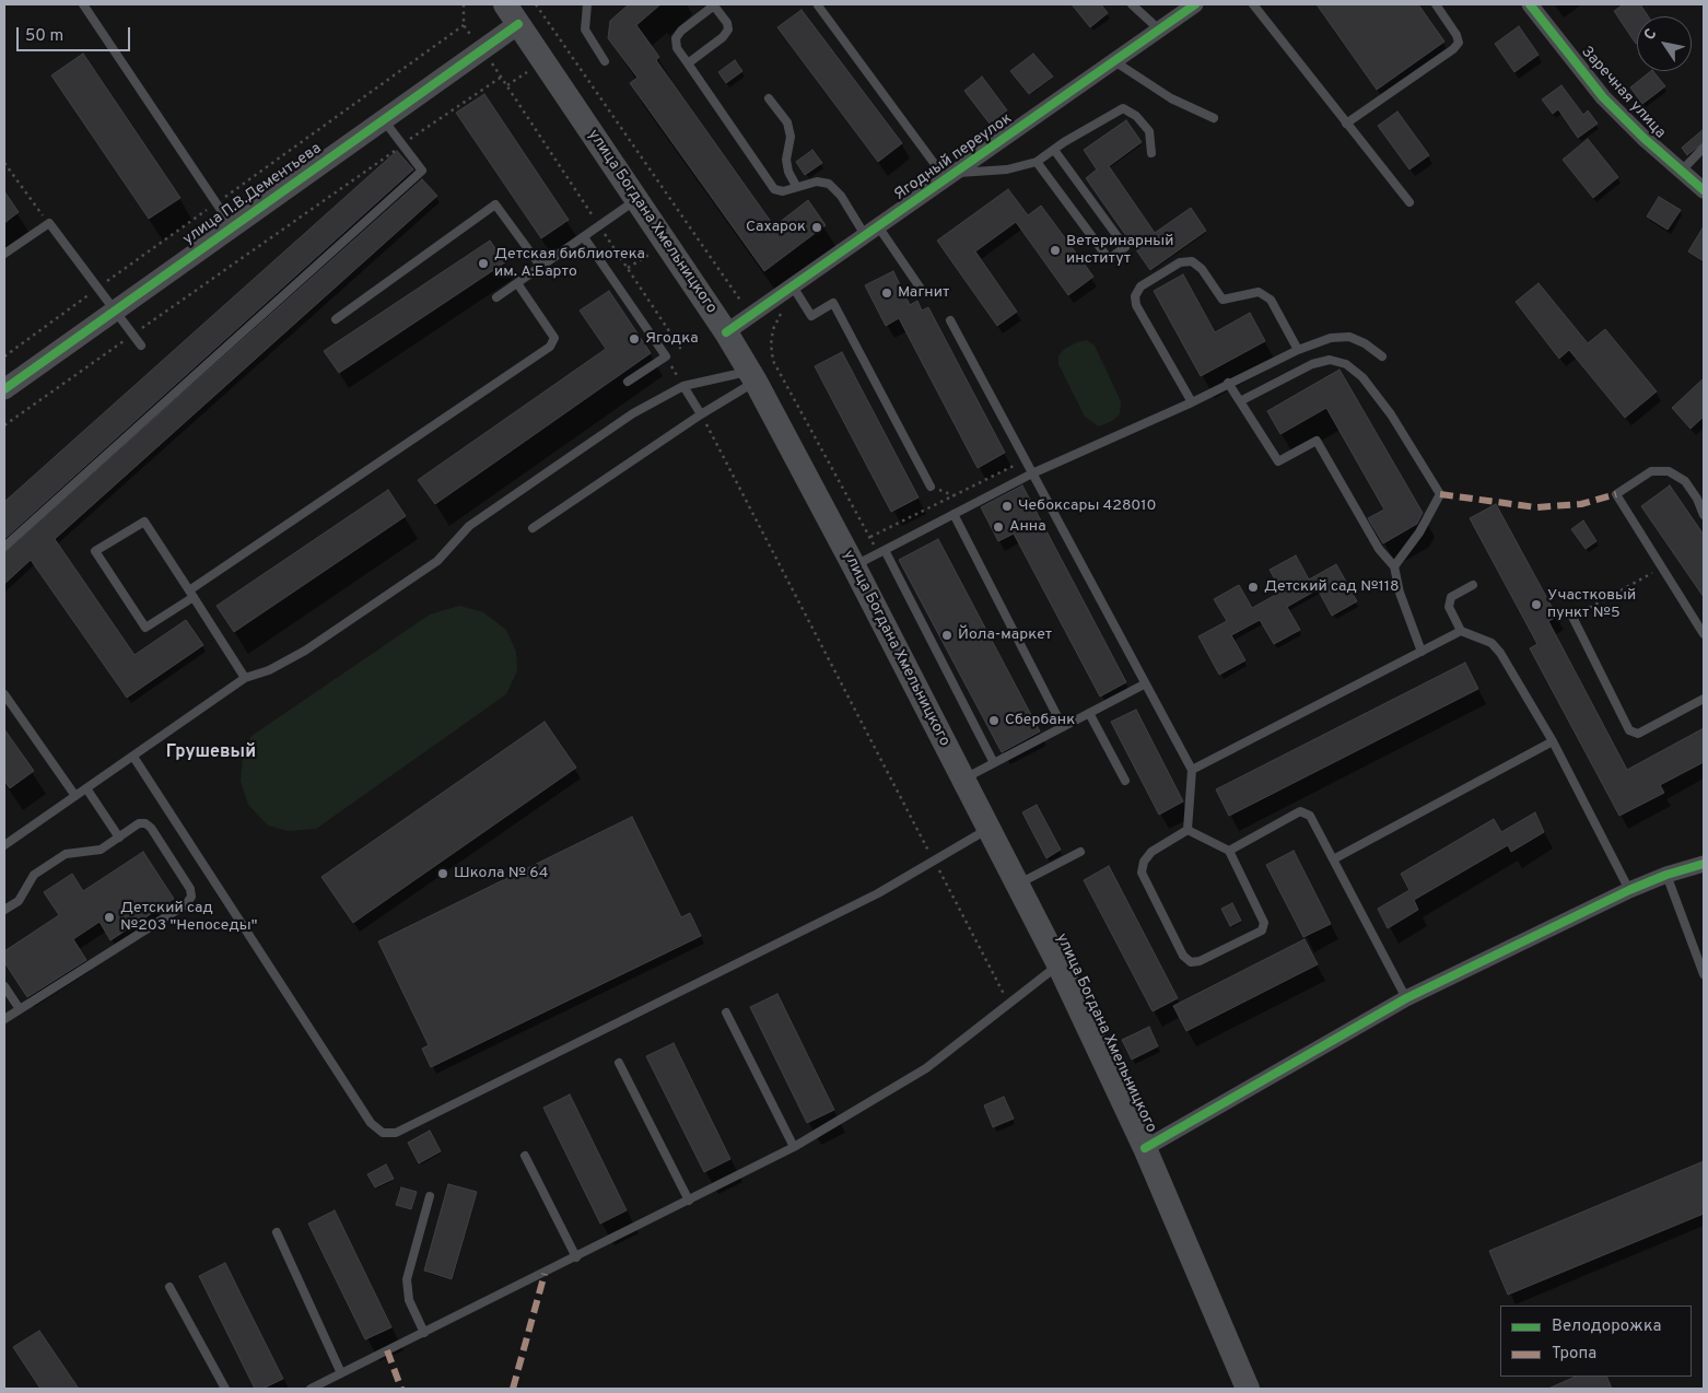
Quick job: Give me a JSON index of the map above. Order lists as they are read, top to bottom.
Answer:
{
  "streets": {
    "main road": ["улица Богдана Хмельницкого"],
    "street": ["Заречная улица", "Ягодный переулок", "улица П.В.Дементьева"]
  },
  "crossings": [
    ["Ягодный переулок", "улица Богдана Хмельницкого"],
    ["улица П.В.Дементьева", "улица Богдана Хмельницкого"]
  ],
  "districts": ["Грушевый"],
  "places": [
    "Сахарок",
    "Ветеринарный институт",
    "Детская библиотека им. А.Барто",
    "Магнит",
    "Ягодка",
    "Чебоксары 428010",
    "Анна",
    "Детский сад №118",
    "Участковый пункт №5",
    "Йола-маркет",
    "Сбербанк",
    "Школа № 64",
    "Детский сад №203 \"Непоседы\""
  ],
  "legend": ["Велодорожка", "Тропа"],
  "scale_bar": "50 m",
  "north": "top left"
}
